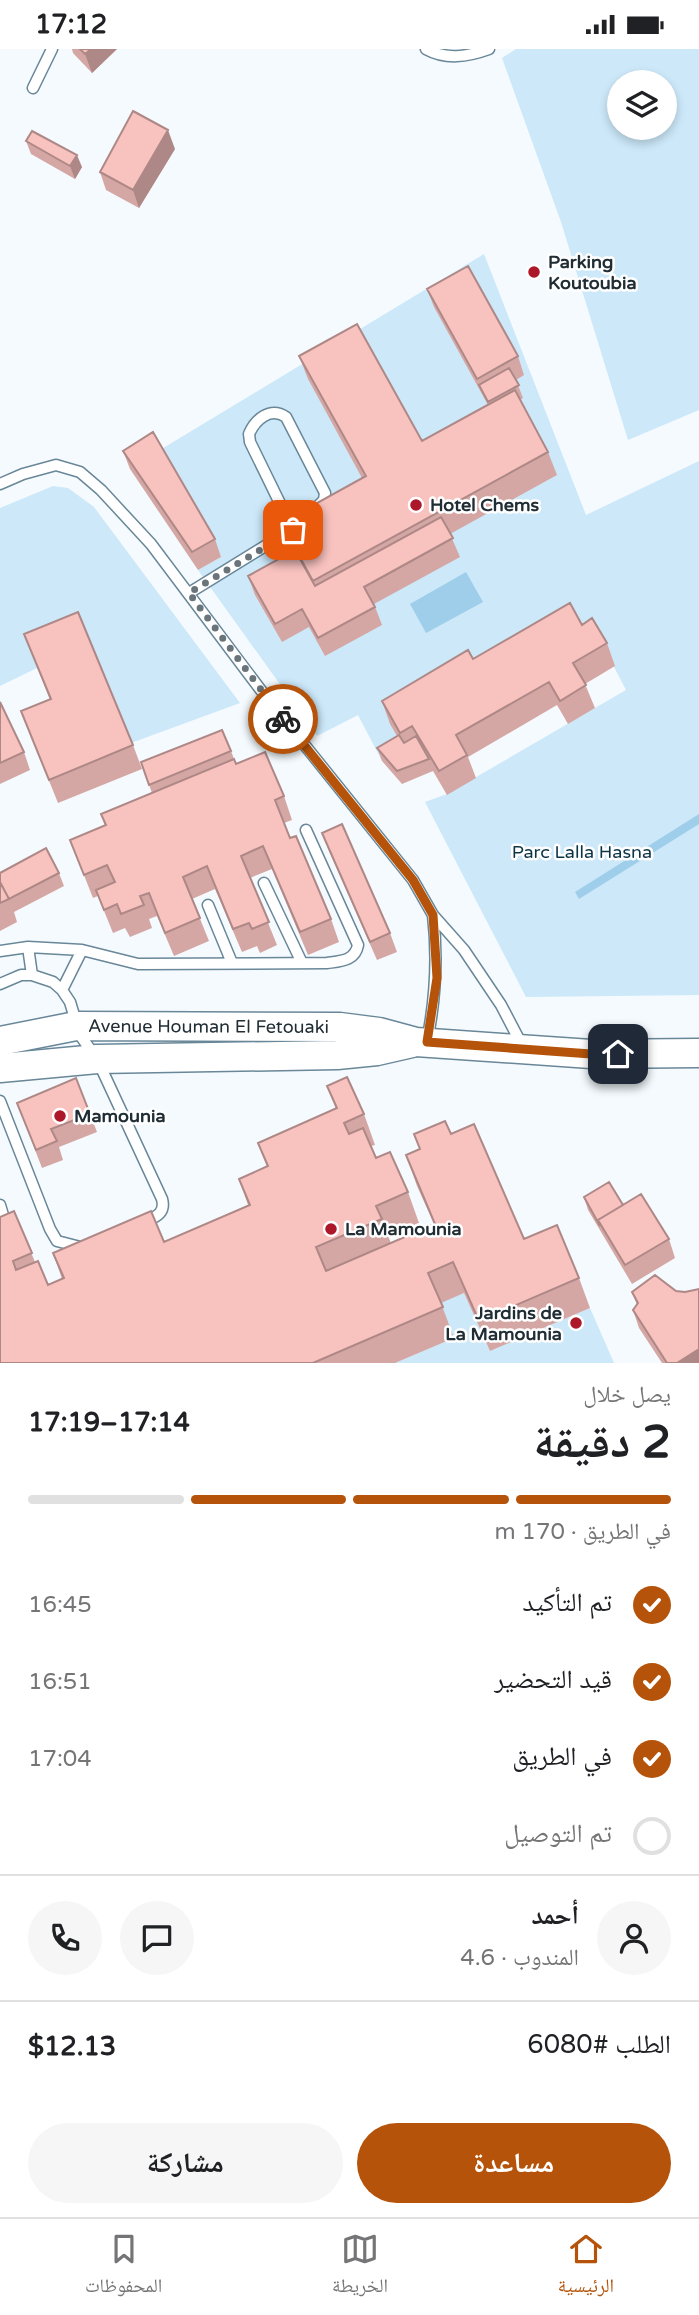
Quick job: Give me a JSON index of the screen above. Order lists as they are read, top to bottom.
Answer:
{
  "streets": {
    "street": ["Avenue Houman El Fetouaki"]
  },
  "parks": ["Parc Lalla Hasna"],
  "places": [
    "Parking Koutoubia",
    "Hotel Chems",
    "Mamounia",
    "La Mamounia",
    "Jardins de La Mamounia"
  ],
  "page": {
    "status": "17:12",
    "heading": ["2 دقيقة", "يصل خلال", "17:14–17:19"],
    "panel": [
      "أحمد",
      "المندوب · 4.6",
      "الطلب #6080",
      "$12.13"
    ],
    "bar": "في الطريق · 170 m",
    "list": [
      ["تم التأكيد", "16:45"],
      ["قيد التحضير", "16:51"],
      ["في الطريق", "17:04"],
      "تم التوصيل"
    ],
    "buttons": ["مساعدة", "مشاركة"],
    "tabs": ["الرئيسية", "الخريطة", "المحفوظات"]
  }
}
